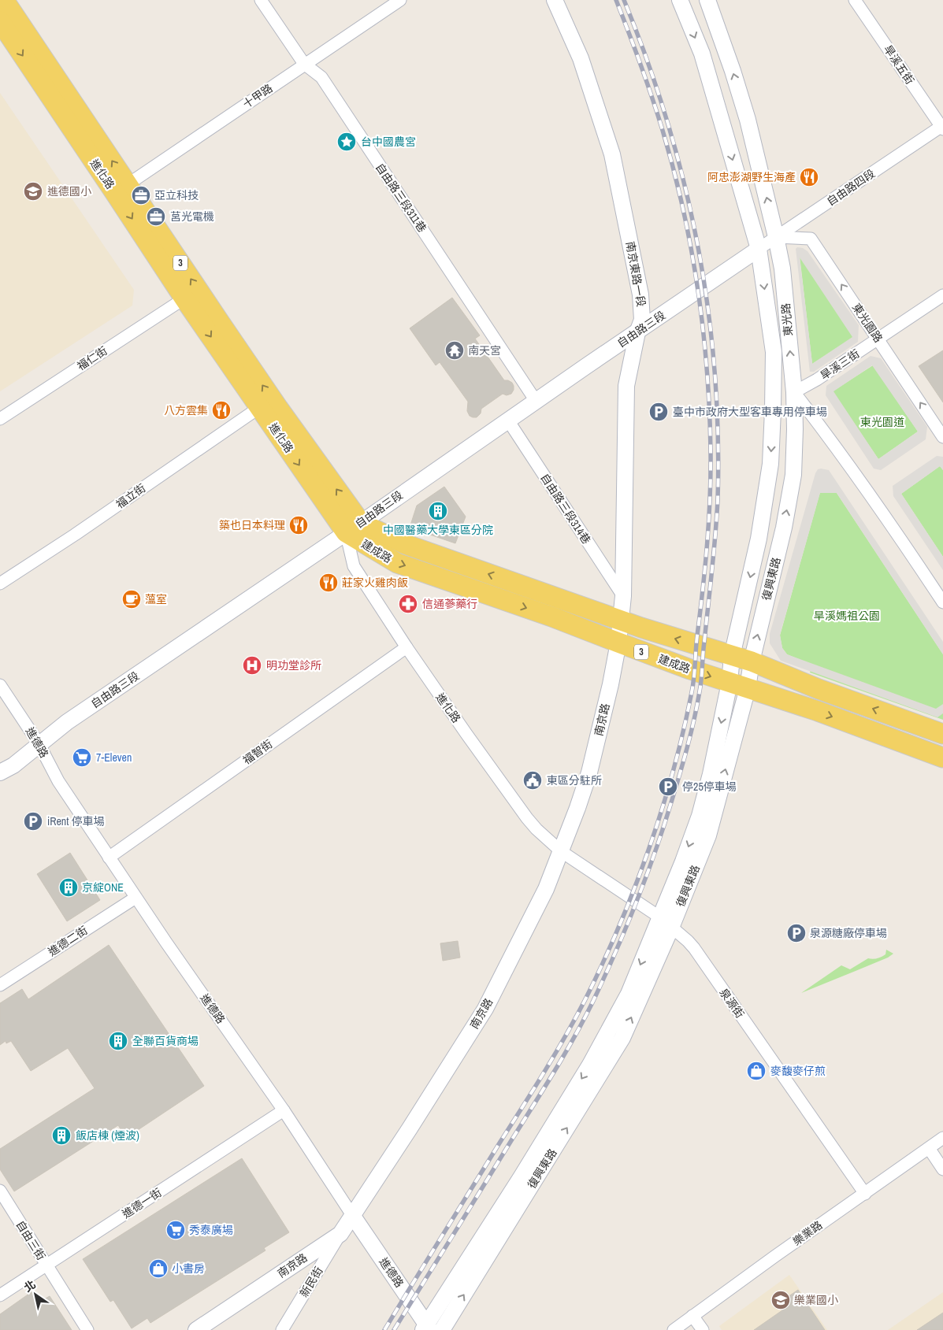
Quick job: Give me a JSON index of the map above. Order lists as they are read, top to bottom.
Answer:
{
  "streets": {
    "main road": ["進化路", "3", "建成路"],
    "street": [
      "旱溪五街",
      "十甲路",
      "自由路四段",
      "自由路三段311巷",
      "南京東路一段",
      "東光路",
      "東光園路",
      "自由路三段",
      "福仁街",
      "旱溪三街",
      "福立街",
      "自由路三段314巷",
      "復興東路",
      "南京路",
      "進德路",
      "福智街",
      "進德二街",
      "泉源街",
      "進德一街",
      "樂業路",
      "自由三街",
      "新民街"
    ]
  },
  "crossings": [
    ["旱溪五街", "自由路四段"],
    ["十甲路", "進化路"],
    ["十甲路", "自由路三段311巷"],
    ["進化路", "自由路三段"],
    ["進化路", "福仁街"],
    ["進化路", "福立街"],
    ["進化路", "建成路"],
    ["進化路", "南京路"],
    ["進化路", "福智街"],
    ["進化路", "泉源街"],
    ["自由路四段", "東光路"],
    ["自由路四段", "東光園路"],
    ["自由路四段", "自由路三段"],
    ["自由路三段311巷", "自由路三段"],
    ["南京東路一段", "自由路三段"],
    ["南京東路一段", "自由路三段314巷"],
    ["南京東路一段", "建成路"],
    ["南京東路一段", "南京路"],
    ["東光路", "東光園路"],
    ["東光路", "自由路三段"],
    ["東光路", "旱溪三街"],
    ["東光路", "復興東路"],
    ["東光園路", "旱溪三街"],
    ["自由路三段", "自由路三段314巷"],
    ["自由路三段", "建成路"],
    ["自由路三段", "進德路"],
    ["旱溪三街", "復興東路"],
    ["自由路三段314巷", "建成路"],
    ["自由路三段314巷", "南京路"],
    ["建成路", "復興東路"],
    ["建成路", "南京路"],
    ["復興東路", "進德路"],
    ["復興東路", "泉源街"],
    ["南京路", "進德路"],
    ["南京路", "泉源街"],
    ["南京路", "新民街"],
    ["進德路", "福智街"],
    ["進德路", "進德二街"],
    ["進德路", "進德一街"],
    ["泉源街", "樂業路"],
    ["進德一街", "自由三街"]
  ],
  "parks": ["東光園道", "旱溪媽祖公園"],
  "places": {
    "place": ["台中國農宮"],
    "restaurant": [
      "阿忠澎湖野生海產",
      "八方雲集",
      "築也日本料理",
      "莊家火雞肉飯"
    ],
    "school or university": ["進德國小", "樂業國小"],
    "office": ["亞立科技", "莒光電機"],
    "temple": ["南天宮"],
    "parking": [
      "臺中市政府大型客車專用停車場",
      "停25停車場",
      "iRent 停車場",
      "泉源糖廠停車場"
    ],
    "building": [
      "中國醫藥大學東區分院",
      "京綻ONE",
      "全聯百貨商場",
      "飯店棟 (煙波)"
    ],
    "cafe": ["薀室"],
    "pharmacy": ["信通蔘藥行"],
    "hospital": ["明功堂診所"],
    "supermarket": ["7-Eleven", "秀泰廣場"],
    "public building": ["東區分駐所"],
    "shop": ["麥馥麥仔煎", "小書房"]
  },
  "north": "top left"
}
